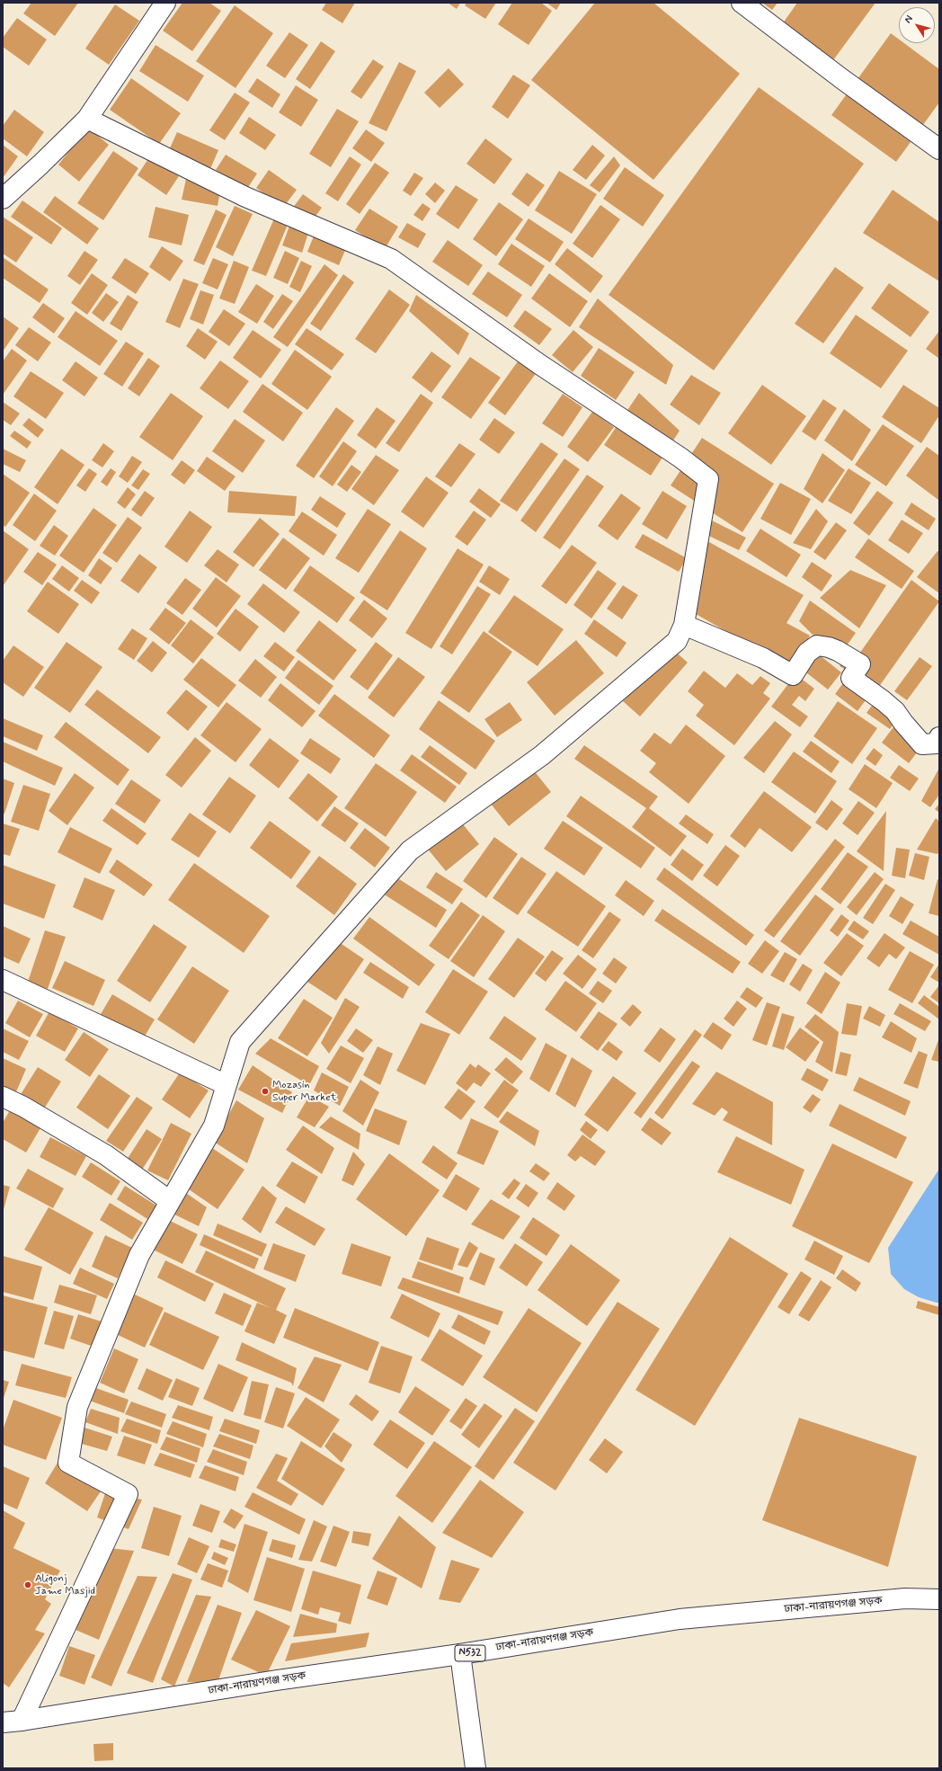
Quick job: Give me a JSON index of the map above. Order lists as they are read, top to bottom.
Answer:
{
  "streets": {
    "main road": ["ঢাকা-নারায়ণগঞ্জ সড়ক", "N532"]
  },
  "places": ["Mozasin Super Market", "Aligonj Jame Masjid"],
  "north": "top left"
}
